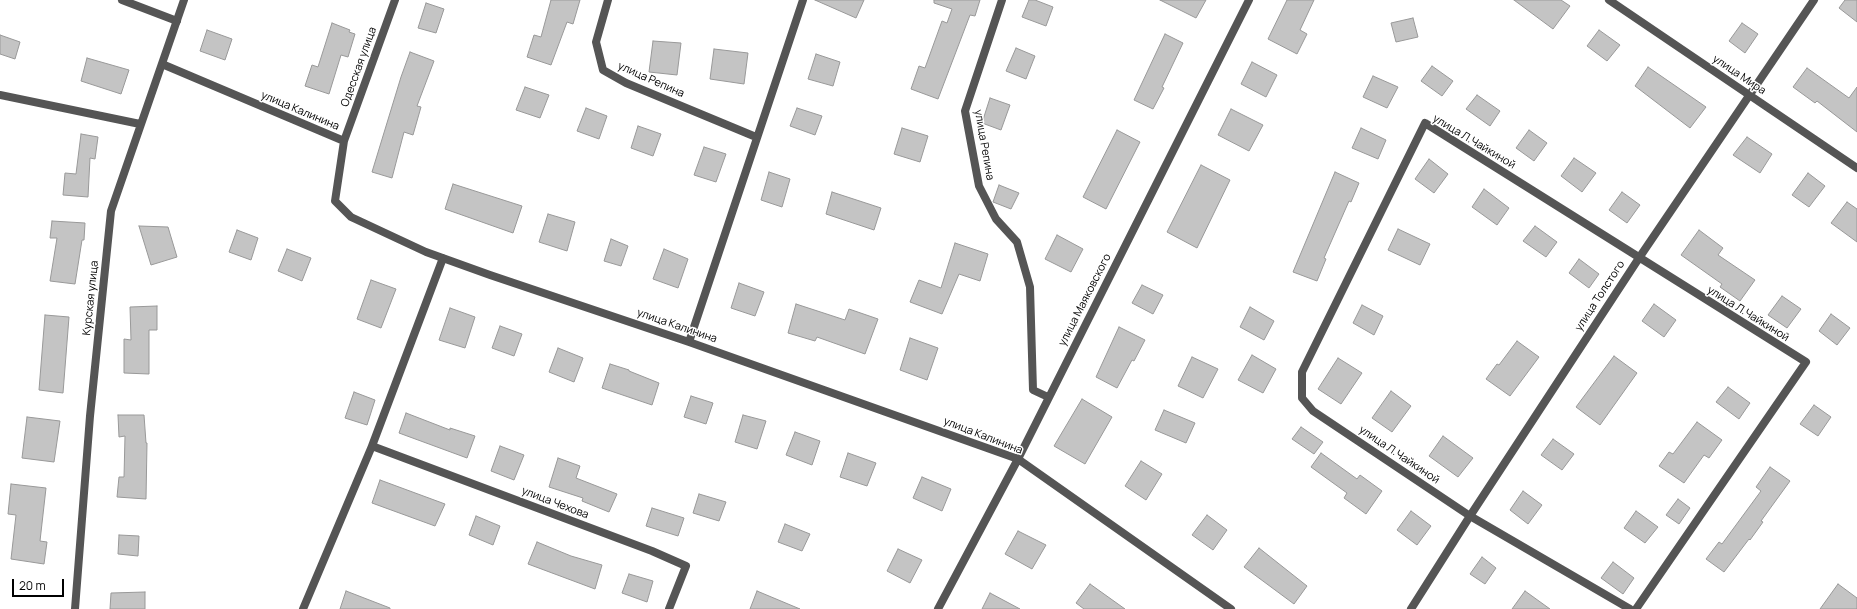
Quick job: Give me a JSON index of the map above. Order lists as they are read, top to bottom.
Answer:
{
  "streets": {
    "street": [
      "Одесская улица",
      "улица Мира",
      "улица Репина",
      "улица Калинина",
      "улица Л.Чайкиной",
      "улица Толстого",
      "Курская улица",
      "улица Маяковского",
      "улица Чехова"
    ]
  },
  "crossings": [
    ["Одесская улица", "улица Калинина"],
    ["улица Мира", "улица Толстого"],
    ["улица Репина", "улица Маяковского"],
    ["улица Калинина", "Курская улица"],
    ["улица Калинина", "улица Маяковского"],
    ["улица Л.Чайкиной", "улица Толстого"]
  ],
  "scale_bar": "20 m"
}
